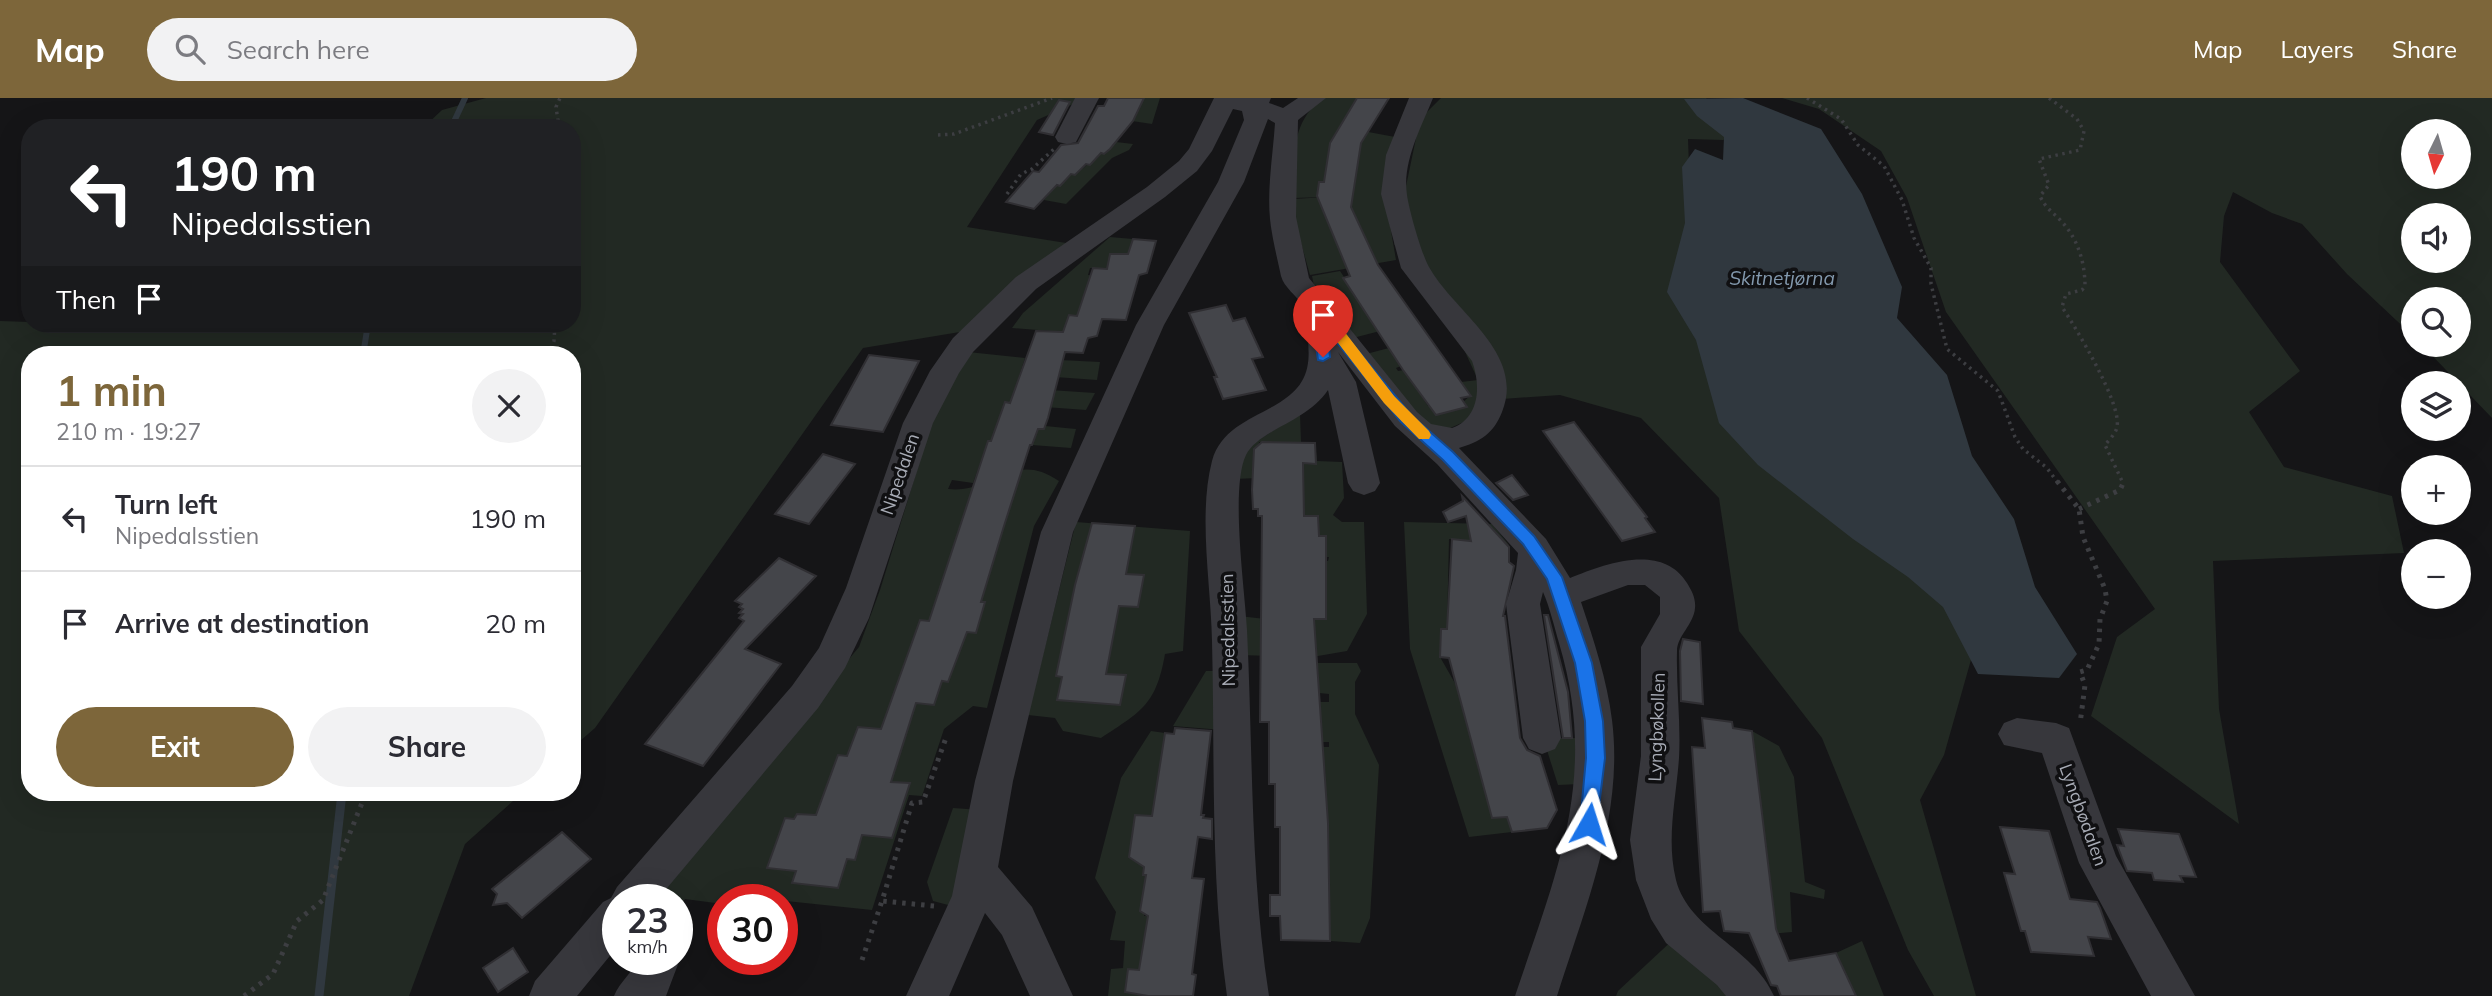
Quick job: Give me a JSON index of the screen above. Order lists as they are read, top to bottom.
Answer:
{
  "streets": {
    "street": [
      "Nipedalen",
      "Nipedalsstien",
      "Lyngbøkollen",
      "Lyngbødalen"
    ]
  },
  "water": ["Skitnetjørna"],
  "north": "bottom",
  "page": {
    "header": "Map",
    "search": "Search here",
    "nav": ["Map", "Layers", "Share"],
    "map_buttons": ["+", "−"],
    "turn": ["190 m", "Nipedalsstien"],
    "then": "Then",
    "heading": ["1 min", "210 m · 19:27"],
    "list": [
      {
        "name": "Turn left",
        "note": "Nipedalsstien",
        "value": "190 m"
      },
      {
        "name": "Arrive at destination",
        "value": "20 m"
      }
    ],
    "buttons": ["Exit", "Share"],
    "speed": "23 km/h",
    "limit": "30"
  }
}
